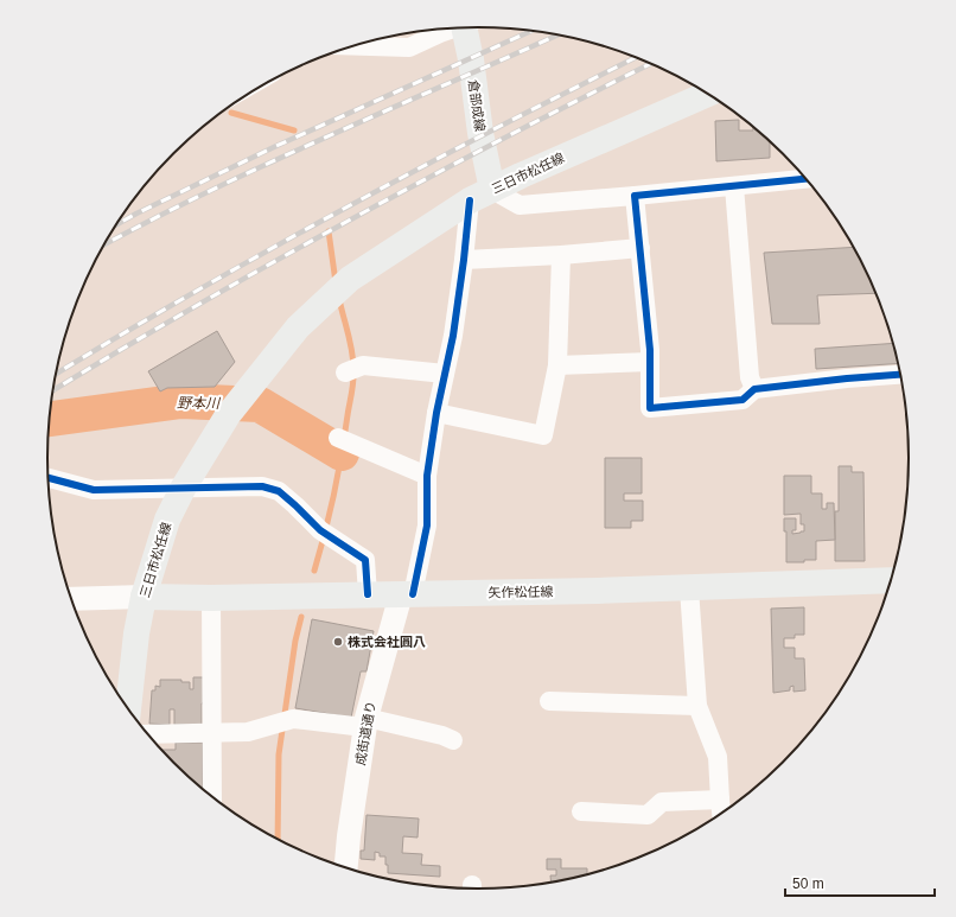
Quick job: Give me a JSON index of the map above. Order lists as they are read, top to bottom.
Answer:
{
  "streets": {
    "main road": ["倉部成線", "三日市松任線", "矢作松任線"],
    "street": ["成街道通り"]
  },
  "crossings": [
    ["倉部成線", "三日市松任線"],
    ["三日市松任線", "矢作松任線"],
    ["矢作松任線", "成街道通り"]
  ],
  "water": ["野本川"],
  "places": ["株式会社圓八"],
  "scale_bar": "50 m"
}
